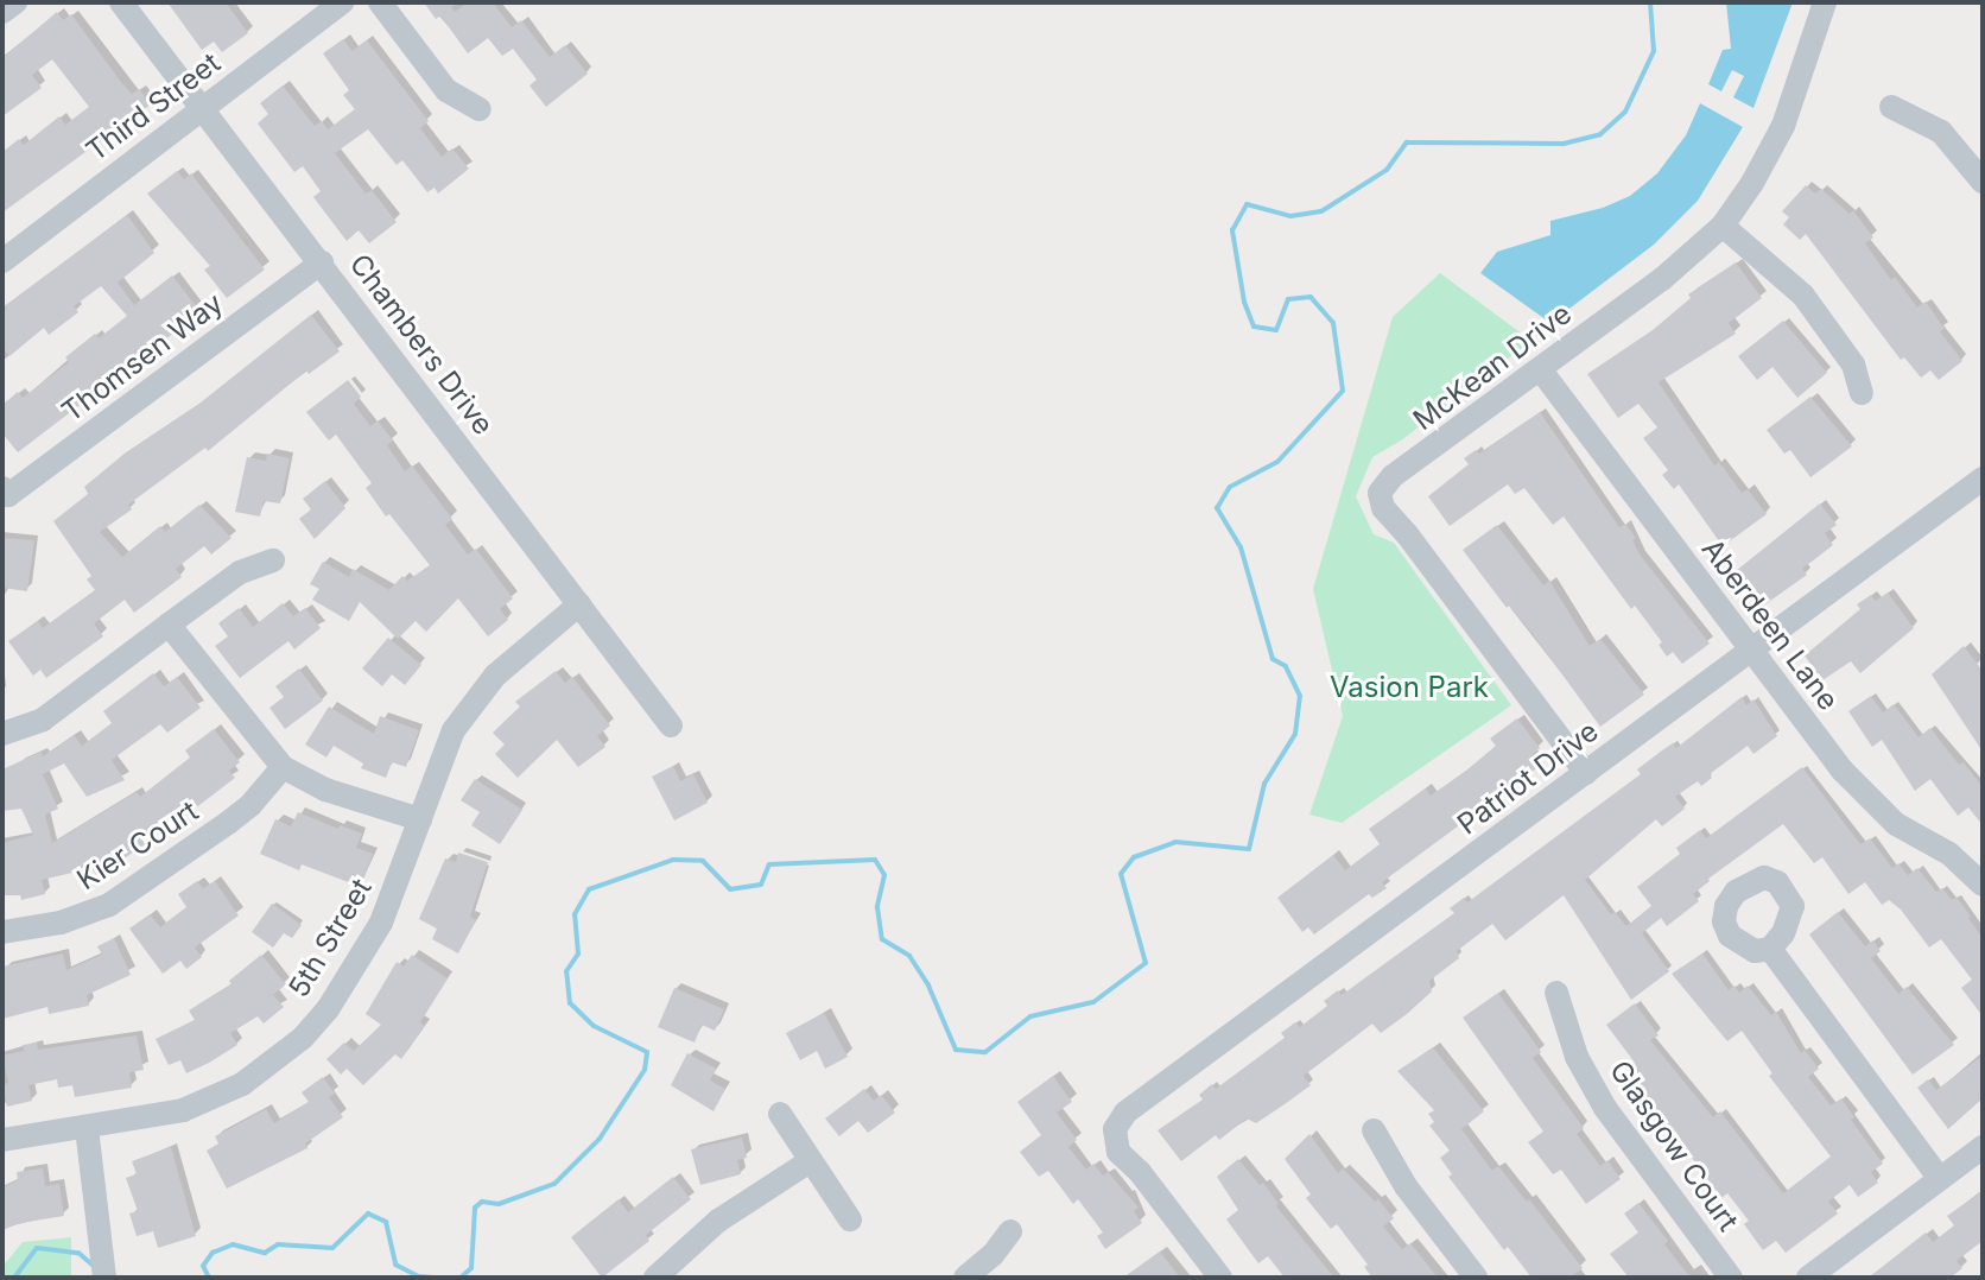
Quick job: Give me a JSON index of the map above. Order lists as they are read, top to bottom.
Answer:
{
  "streets": {
    "street": [
      "Third Street",
      "Chambers Drive",
      "Thomsen Way",
      "McKean Drive",
      "Aberdeen Lane",
      "Patriot Drive",
      "Kier Court",
      "5th Street",
      "Glasgow Court"
    ]
  },
  "crossings": [
    ["Third Street", "Chambers Drive"],
    ["Chambers Drive", "Thomsen Way"],
    ["Chambers Drive", "5th Street"],
    ["McKean Drive", "Aberdeen Lane"],
    ["McKean Drive", "Patriot Drive"],
    ["Aberdeen Lane", "Patriot Drive"]
  ],
  "parks": ["Vasion Park"]
}
